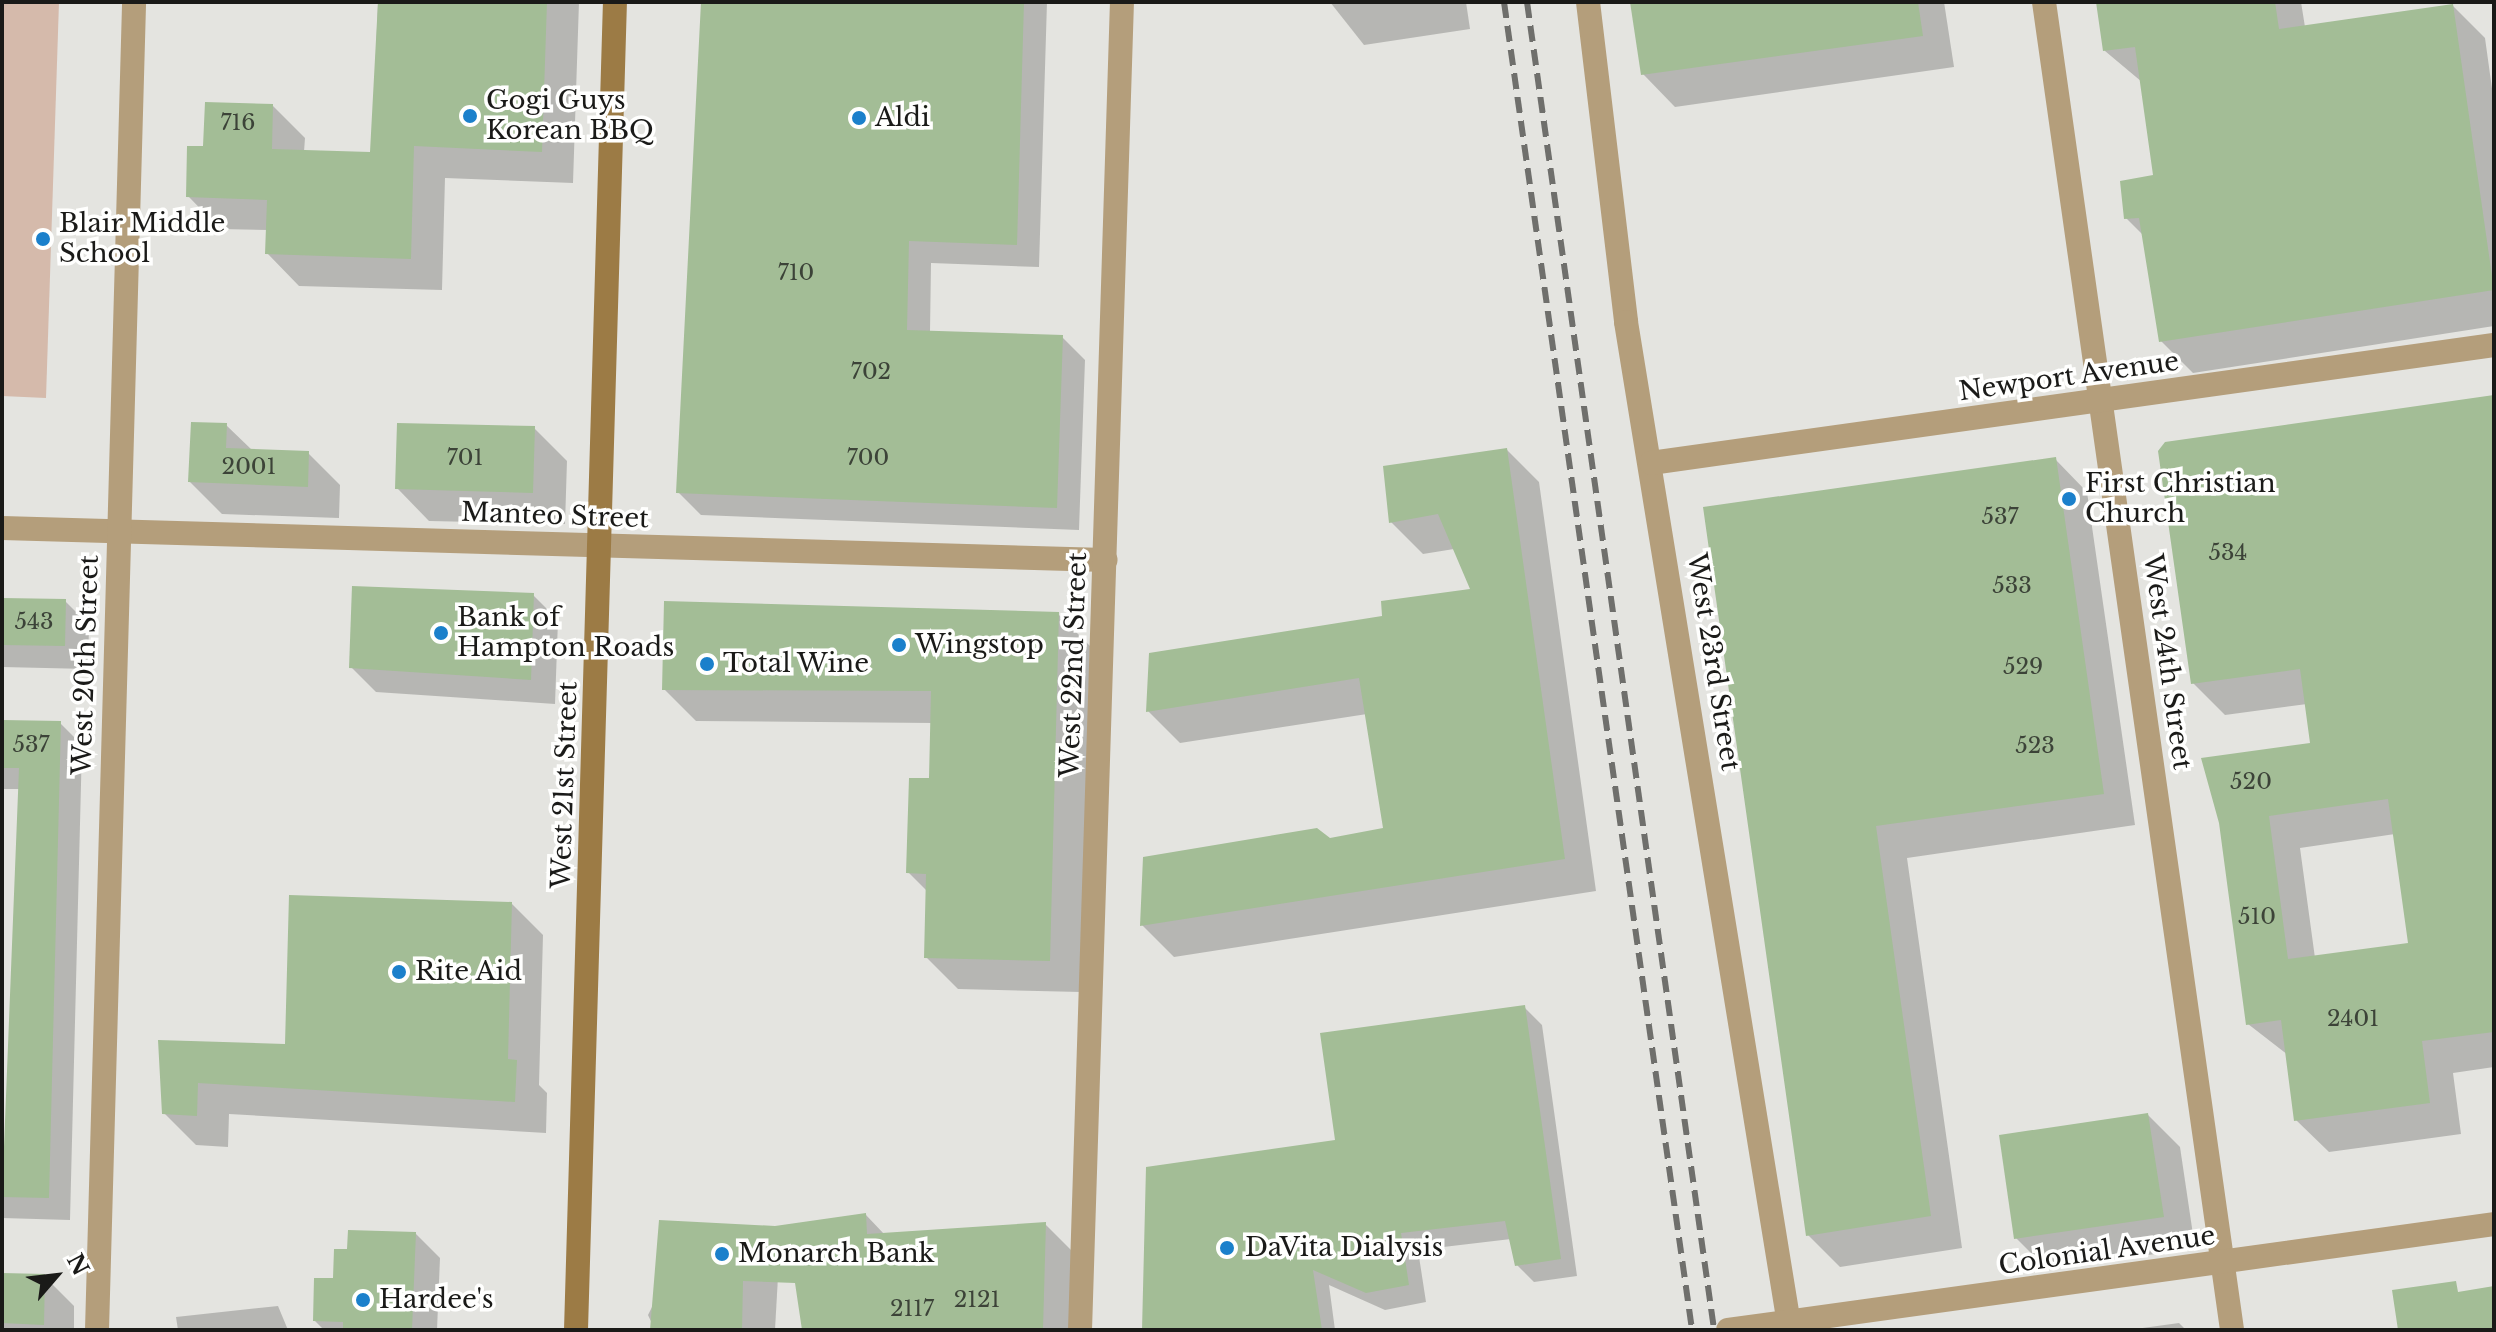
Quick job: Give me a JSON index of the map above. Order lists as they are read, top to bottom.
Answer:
{
  "streets": {
    "main road": ["West 21st Street"],
    "street": [
      "Newport Avenue",
      "Manteo Street",
      "West 23rd Street",
      "West 24th Street",
      "West 20th Street",
      "West 22nd Street",
      "Colonial Avenue"
    ]
  },
  "crossings": [
    ["Newport Avenue", "West 23rd Street"],
    ["Newport Avenue", "West 24th Street"],
    ["Manteo Street", "West 20th Street"],
    ["Manteo Street", "West 22nd Street"],
    ["Manteo Street", "West 21st Street"],
    ["West 23rd Street", "Colonial Avenue"],
    ["West 24th Street", "Colonial Avenue"]
  ],
  "places": [
    "Gogi Guys Korean BBQ",
    "Aldi",
    "Blair Middle School",
    "First Christian Church",
    "Bank of Hampton Roads",
    "Wingstop",
    "Total Wine",
    "Rite Aid",
    "DaVita Dialysis",
    "Monarch Bank",
    "Hardee's"
  ],
  "house_numbers": [
    "716",
    "710",
    "702",
    "701",
    "700",
    "2001",
    "537",
    "534",
    "533",
    "543",
    "529",
    "537",
    "523",
    "520",
    "510",
    "2401",
    "2121",
    "2117"
  ],
  "north": "top right"
}
